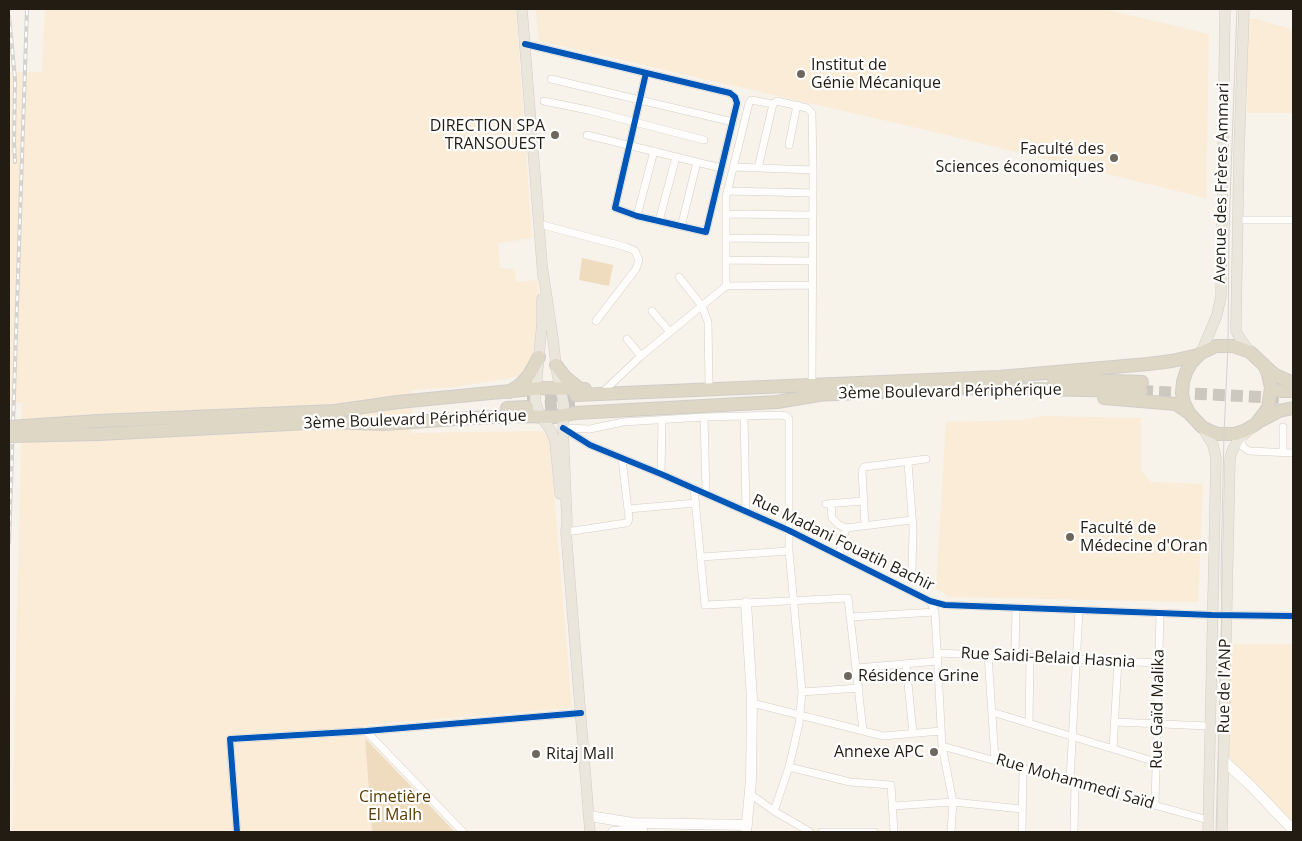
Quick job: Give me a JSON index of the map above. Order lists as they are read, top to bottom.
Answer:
{
  "streets": {
    "highway": ["3ème Boulevard Périphérique"],
    "main road": ["Avenue des Frères Ammari", "Rue de l'ANP"],
    "street": [
      "Rue Madani Fouatih Bachir",
      "Rue Saidi-Belaid Hasnia",
      "Rue Gaïd Malika",
      "Rue Mohammedi Saïd"
    ]
  },
  "crossings": [
    ["Avenue des Frères Ammari", "Rue de l'ANP"],
    ["3ème Boulevard Périphérique", "Rue Madani Fouatih Bachir"],
    ["Rue Madani Fouatih Bachir", "Rue de l'ANP"],
    ["Rue Madani Fouatih Bachir", "Rue Gaïd Malika"],
    ["Rue Saidi-Belaid Hasnia", "Rue Gaïd Malika"],
    ["Rue de l'ANP", "Rue Mohammedi Saïd"],
    ["Rue Gaïd Malika", "Rue Mohammedi Saïd"]
  ],
  "parks": ["Cimetière El Malh"],
  "places": [
    "Institut de Génie Mécanique",
    "DIRECTION SPA TRANSOUEST",
    "Faculté des Sciences économiques",
    "Faculté de Médecine d'Oran",
    "Résidence Grine",
    "Annexe APC",
    "Ritaj Mall"
  ]
}
